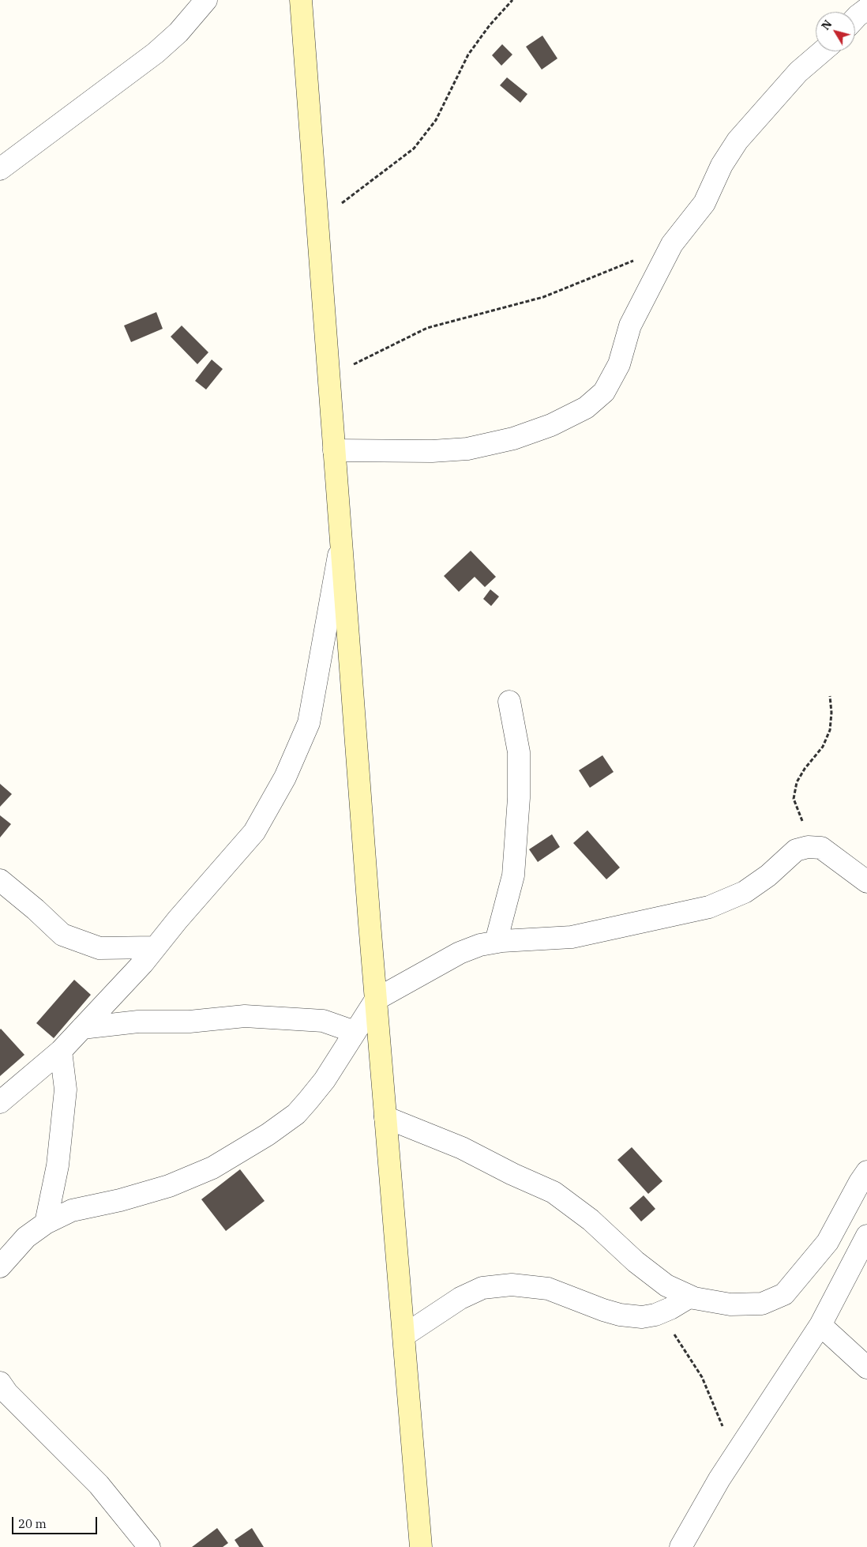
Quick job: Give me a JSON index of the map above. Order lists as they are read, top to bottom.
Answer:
{
  "scale_bar": "20 m",
  "north": "top left"
}
